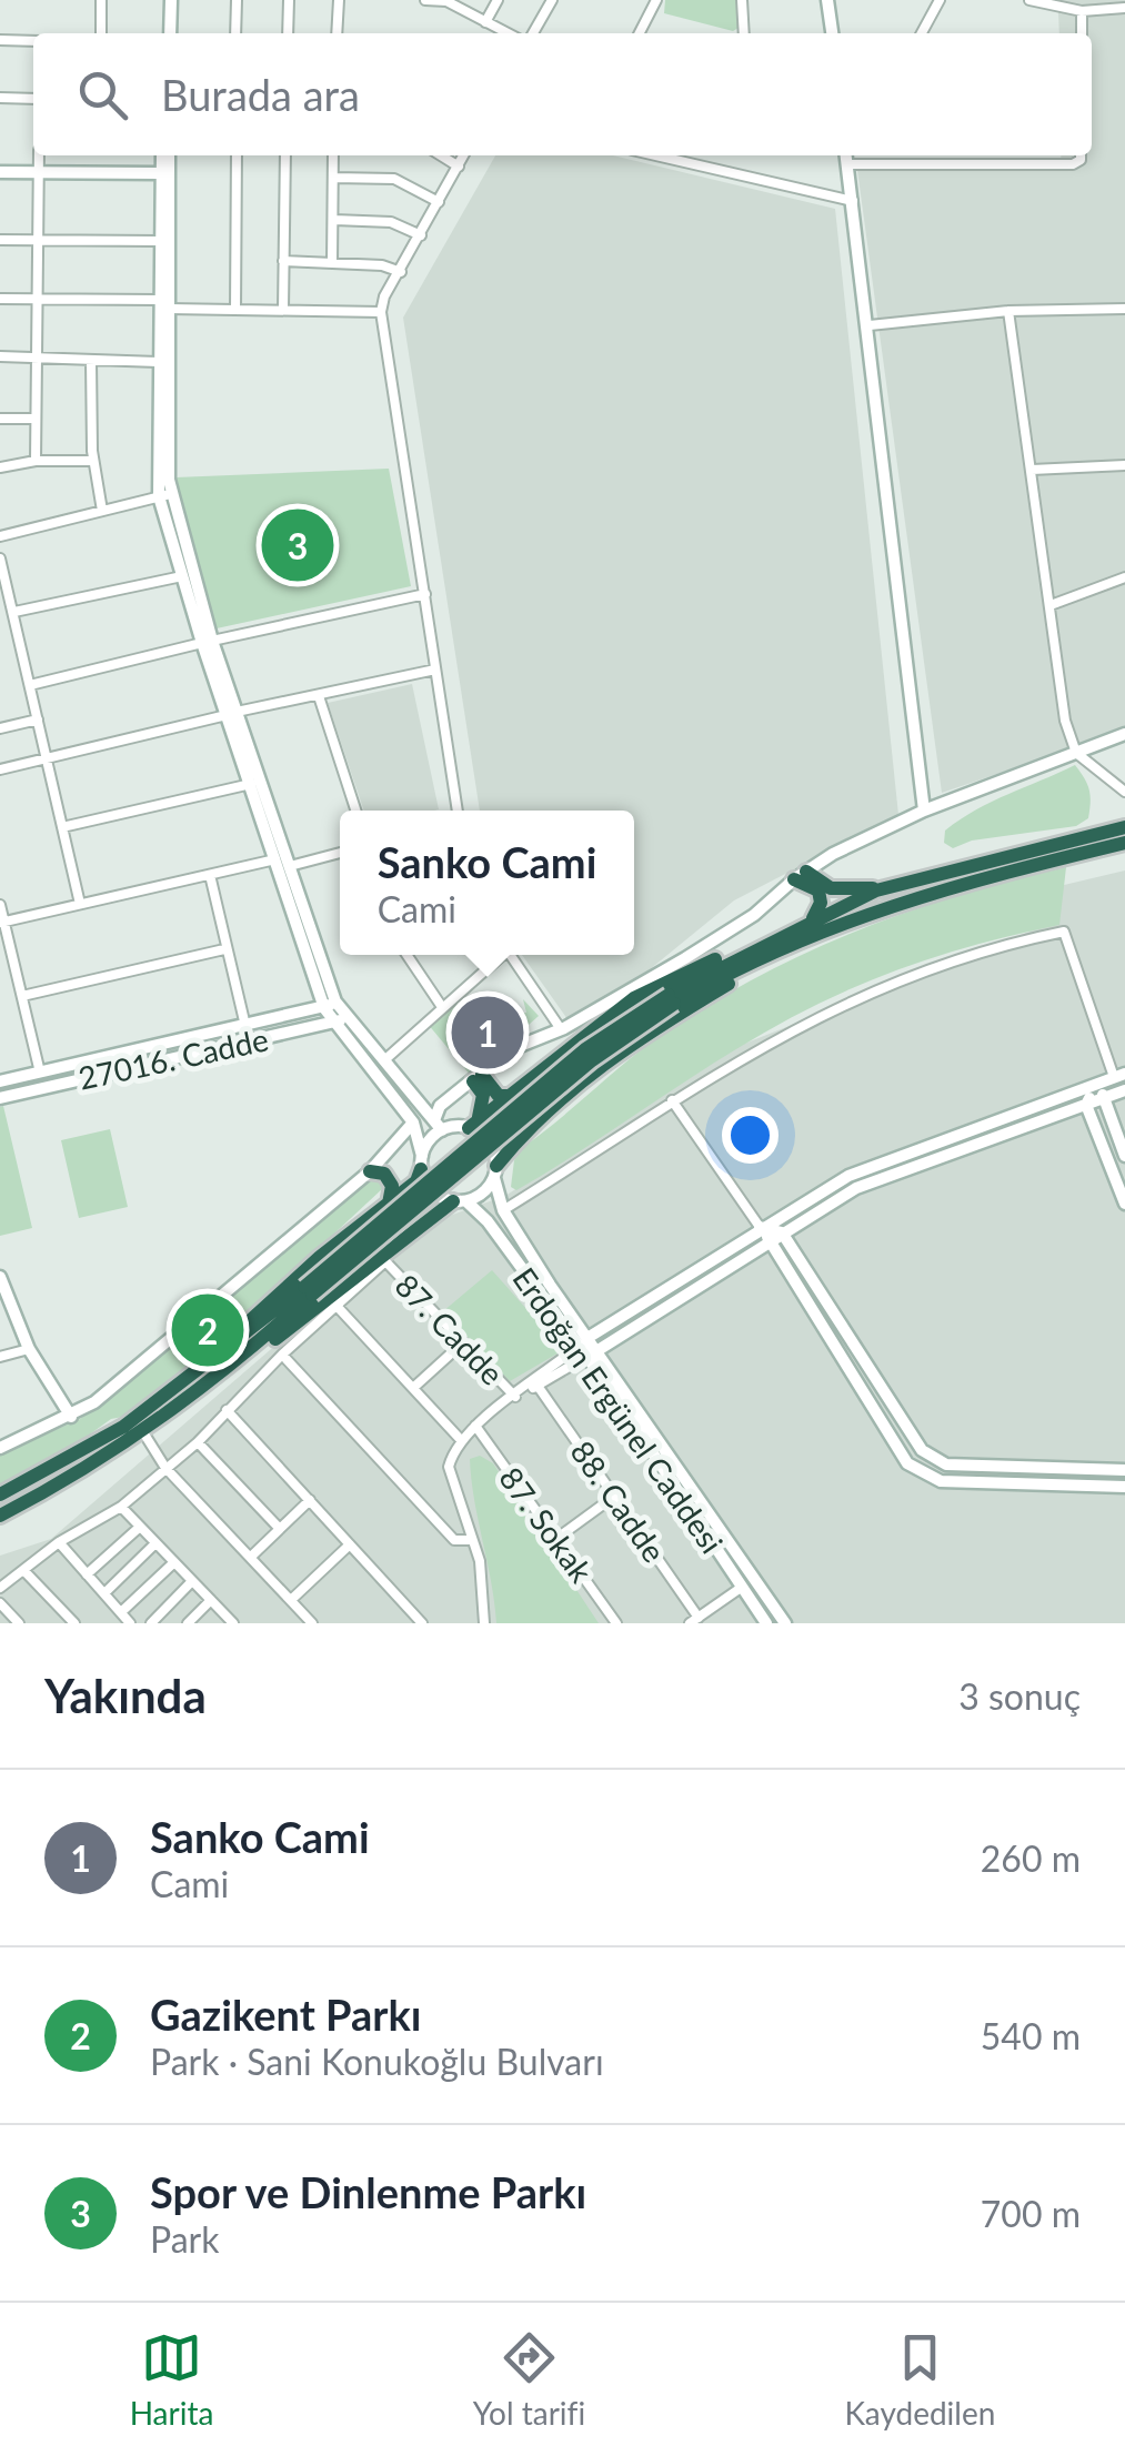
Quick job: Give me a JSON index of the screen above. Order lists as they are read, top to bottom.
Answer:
{
  "streets": {
    "street": [
      "27016. Cadde",
      "87. Cadde",
      "Erdoğan Ergünel Caddesi",
      "88. Cadde",
      "87. Sokak"
    ]
  },
  "page": {
    "search": "Burada ara",
    "pins": ["3", "1", "2"],
    "popup": ["Sanko Cami", "Cami"],
    "heading": ["Yakında", "3 sonuç"],
    "list": [
      {
        "mark": "1",
        "name": "Sanko Cami",
        "note": "Cami",
        "value": "260 m"
      },
      {
        "mark": "2",
        "name": "Gazikent Parkı",
        "note": "Park · Sani Konukoğlu Bulvarı",
        "value": "540 m"
      },
      {
        "mark": "3",
        "name": "Spor ve Dinlenme Parkı",
        "note": "Park",
        "value": "700 m"
      }
    ],
    "nav": ["Harita", "Yol tarifi", "Kaydedilen"]
  }
}
